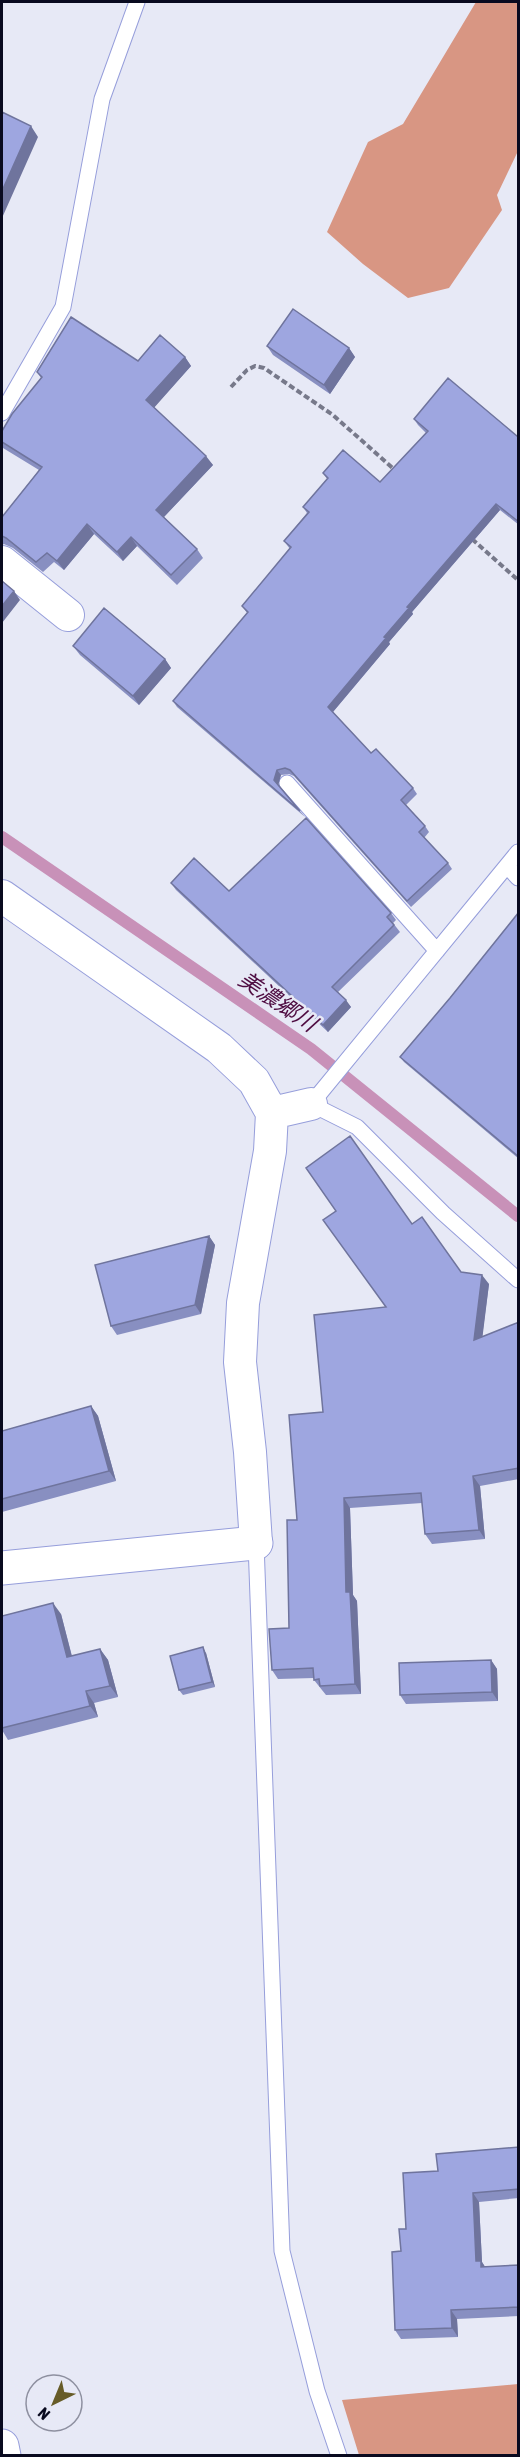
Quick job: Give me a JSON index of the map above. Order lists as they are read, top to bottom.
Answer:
{
  "water": ["美濃郷川"],
  "north": "bottom left"
}
